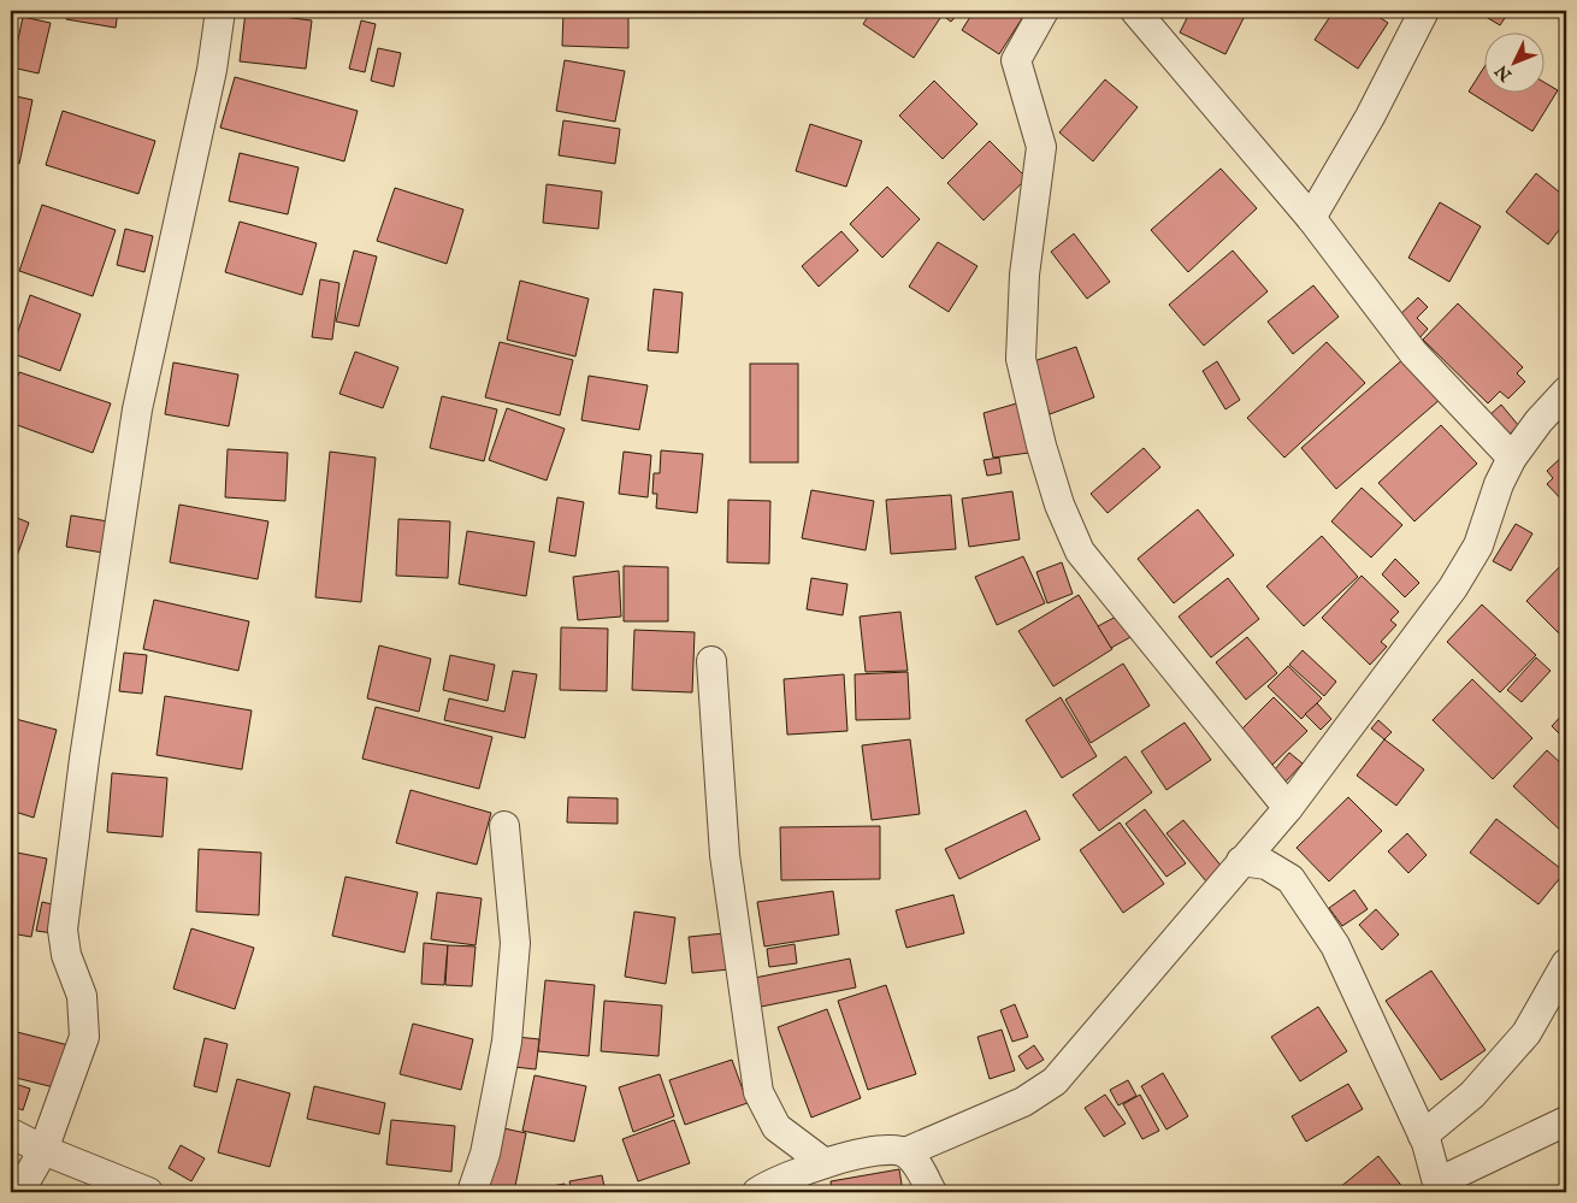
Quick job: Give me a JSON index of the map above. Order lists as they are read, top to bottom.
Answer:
{
  "north": "bottom left"
}
